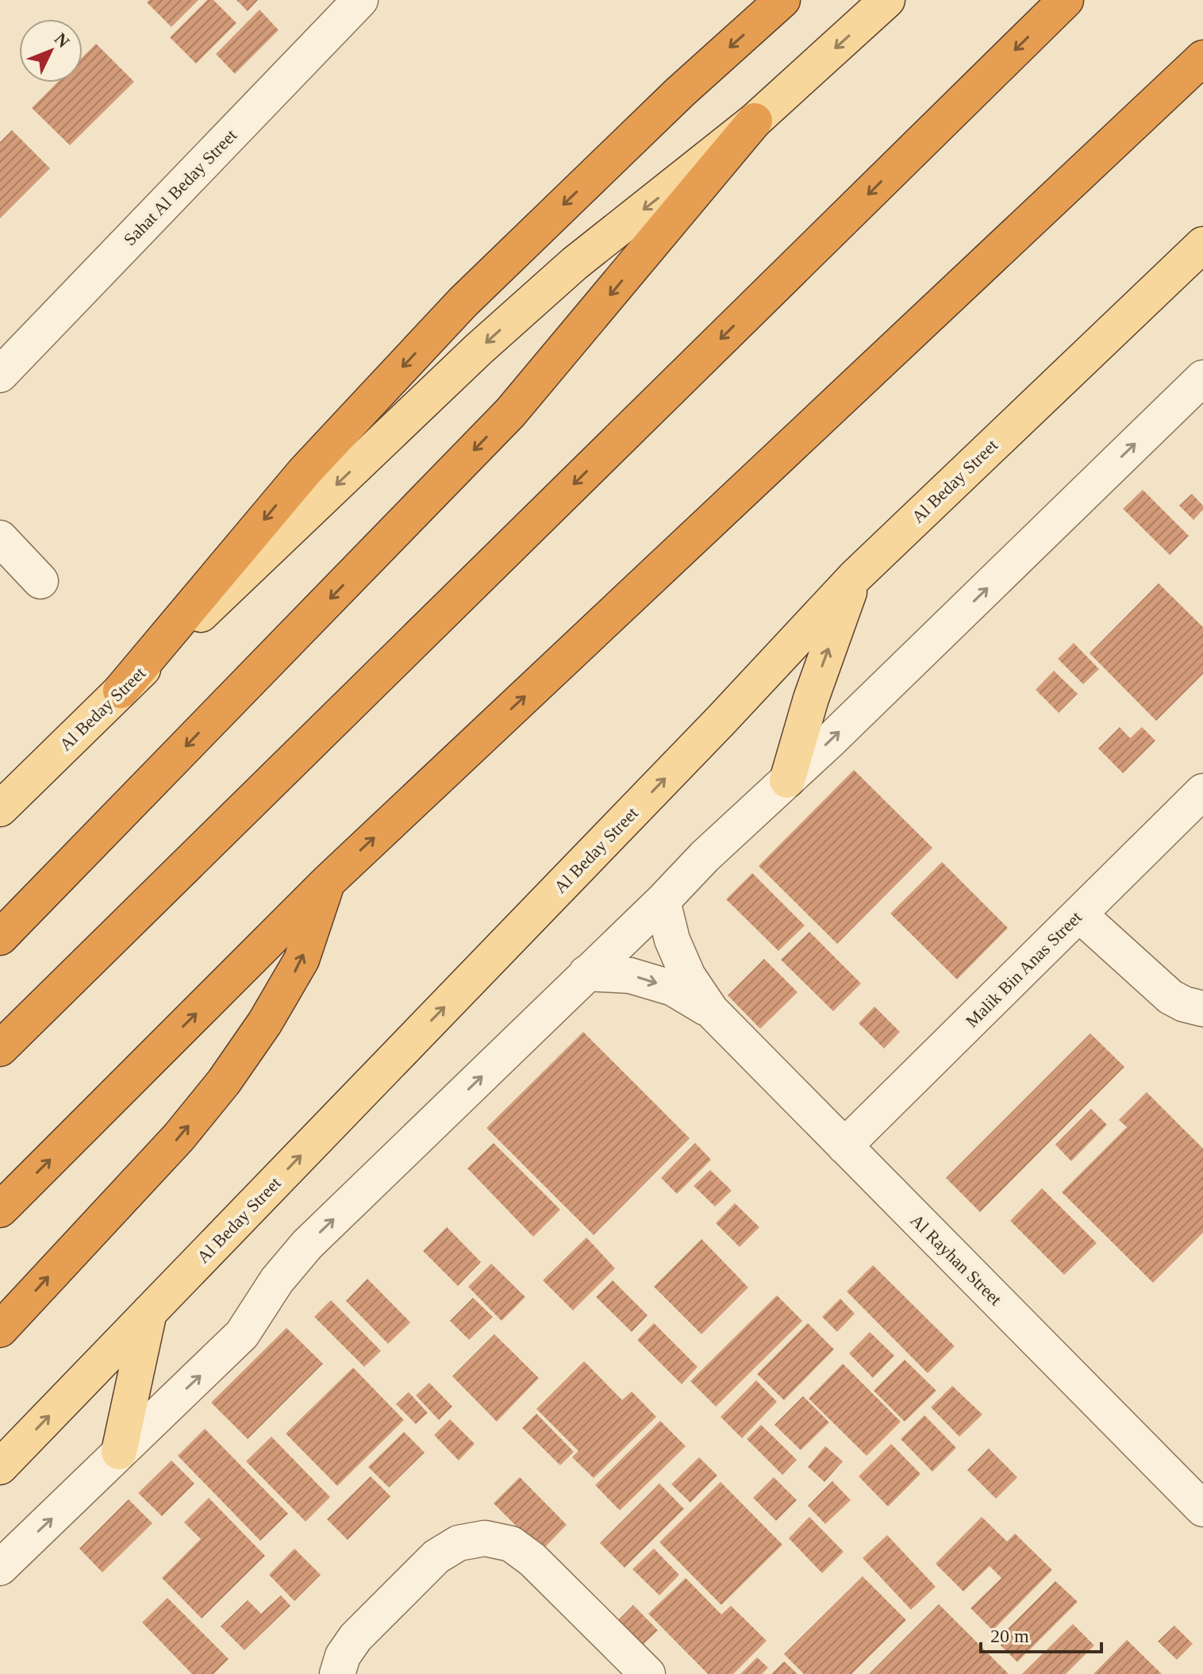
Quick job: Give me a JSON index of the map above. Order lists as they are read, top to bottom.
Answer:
{
  "streets": {
    "main road": ["Al Beday Street"],
    "street": ["Sahat Al Beday Street", "Malik Bin Anas Street", "Al Rayhan Street"]
  },
  "crossings": [
    ["Malik Bin Anas Street", "Al Rayhan Street"]
  ],
  "scale_bar": "20 m",
  "north": "top right"
}
